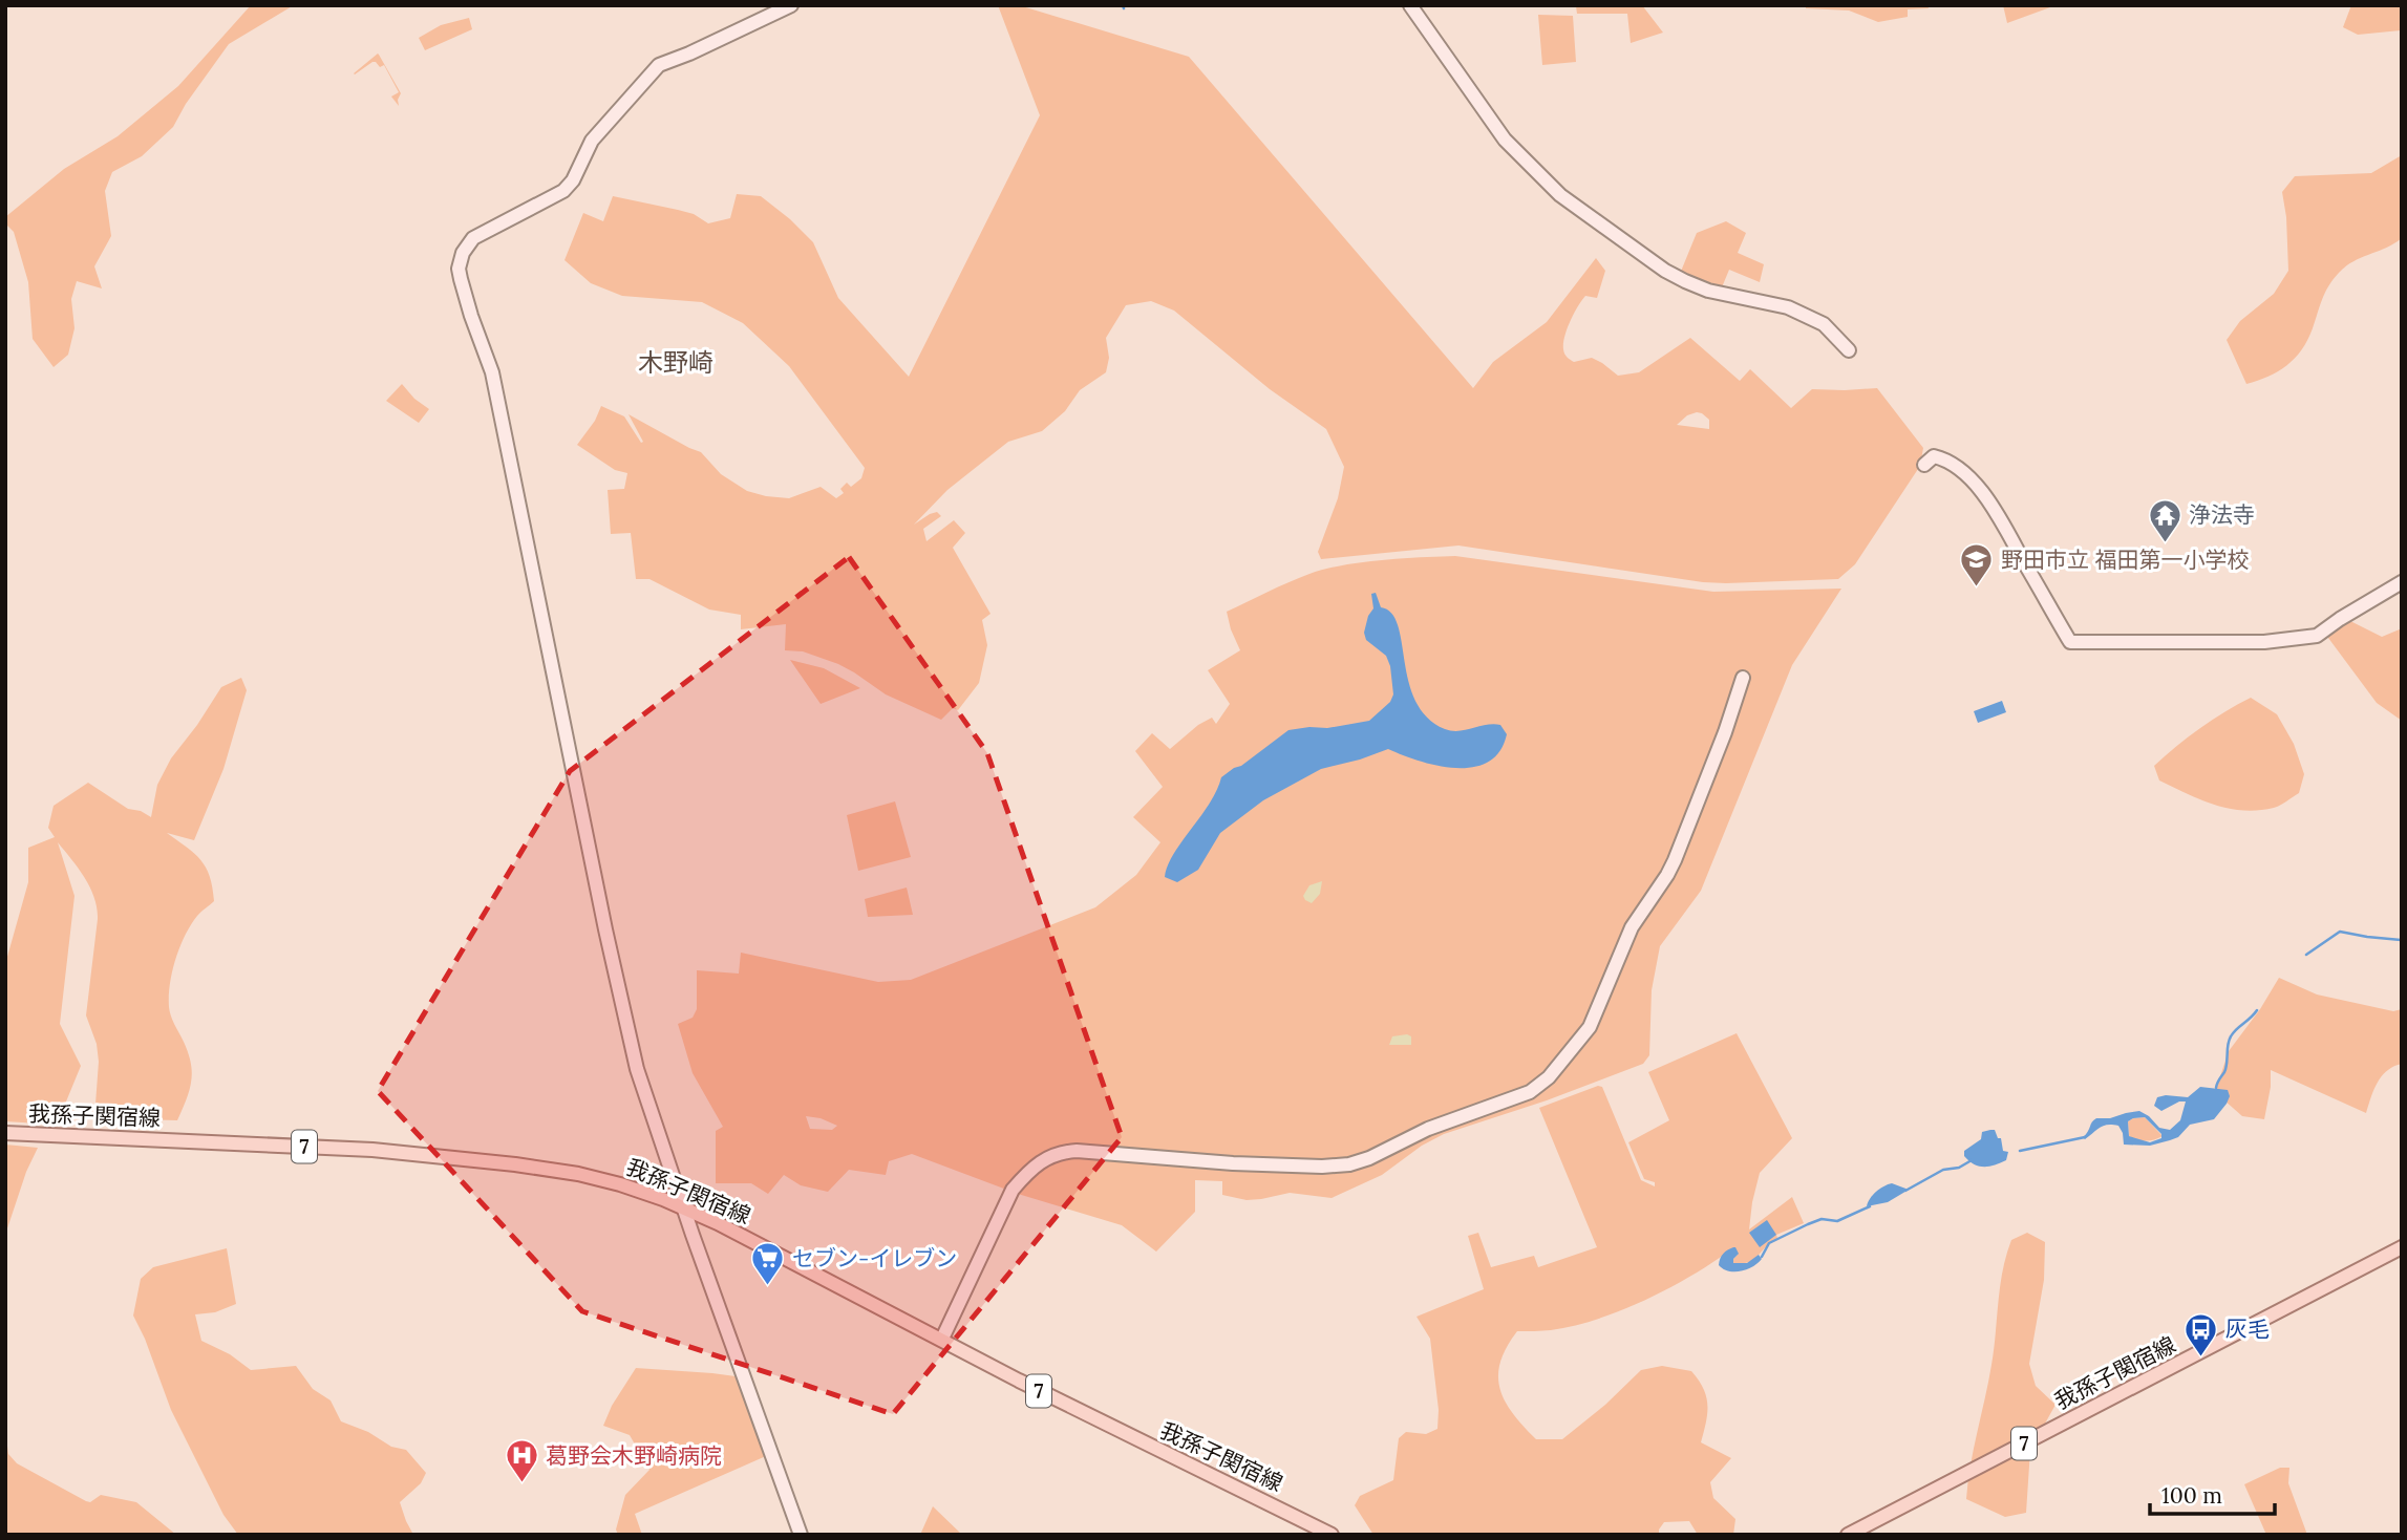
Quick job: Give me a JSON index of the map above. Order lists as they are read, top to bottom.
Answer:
{
  "streets": {
    "main road": ["我孫子関宿線", "7"]
  },
  "districts": ["木野崎"],
  "places": {
    "temple": ["浄法寺"],
    "school or university": ["野田市立 福田第一小学校"],
    "supermarket": ["セブン-イレブン"],
    "bus stop": ["灰毛"],
    "hospital": ["葛野会木野崎病院"]
  },
  "scale_bar": "100 m"
}
